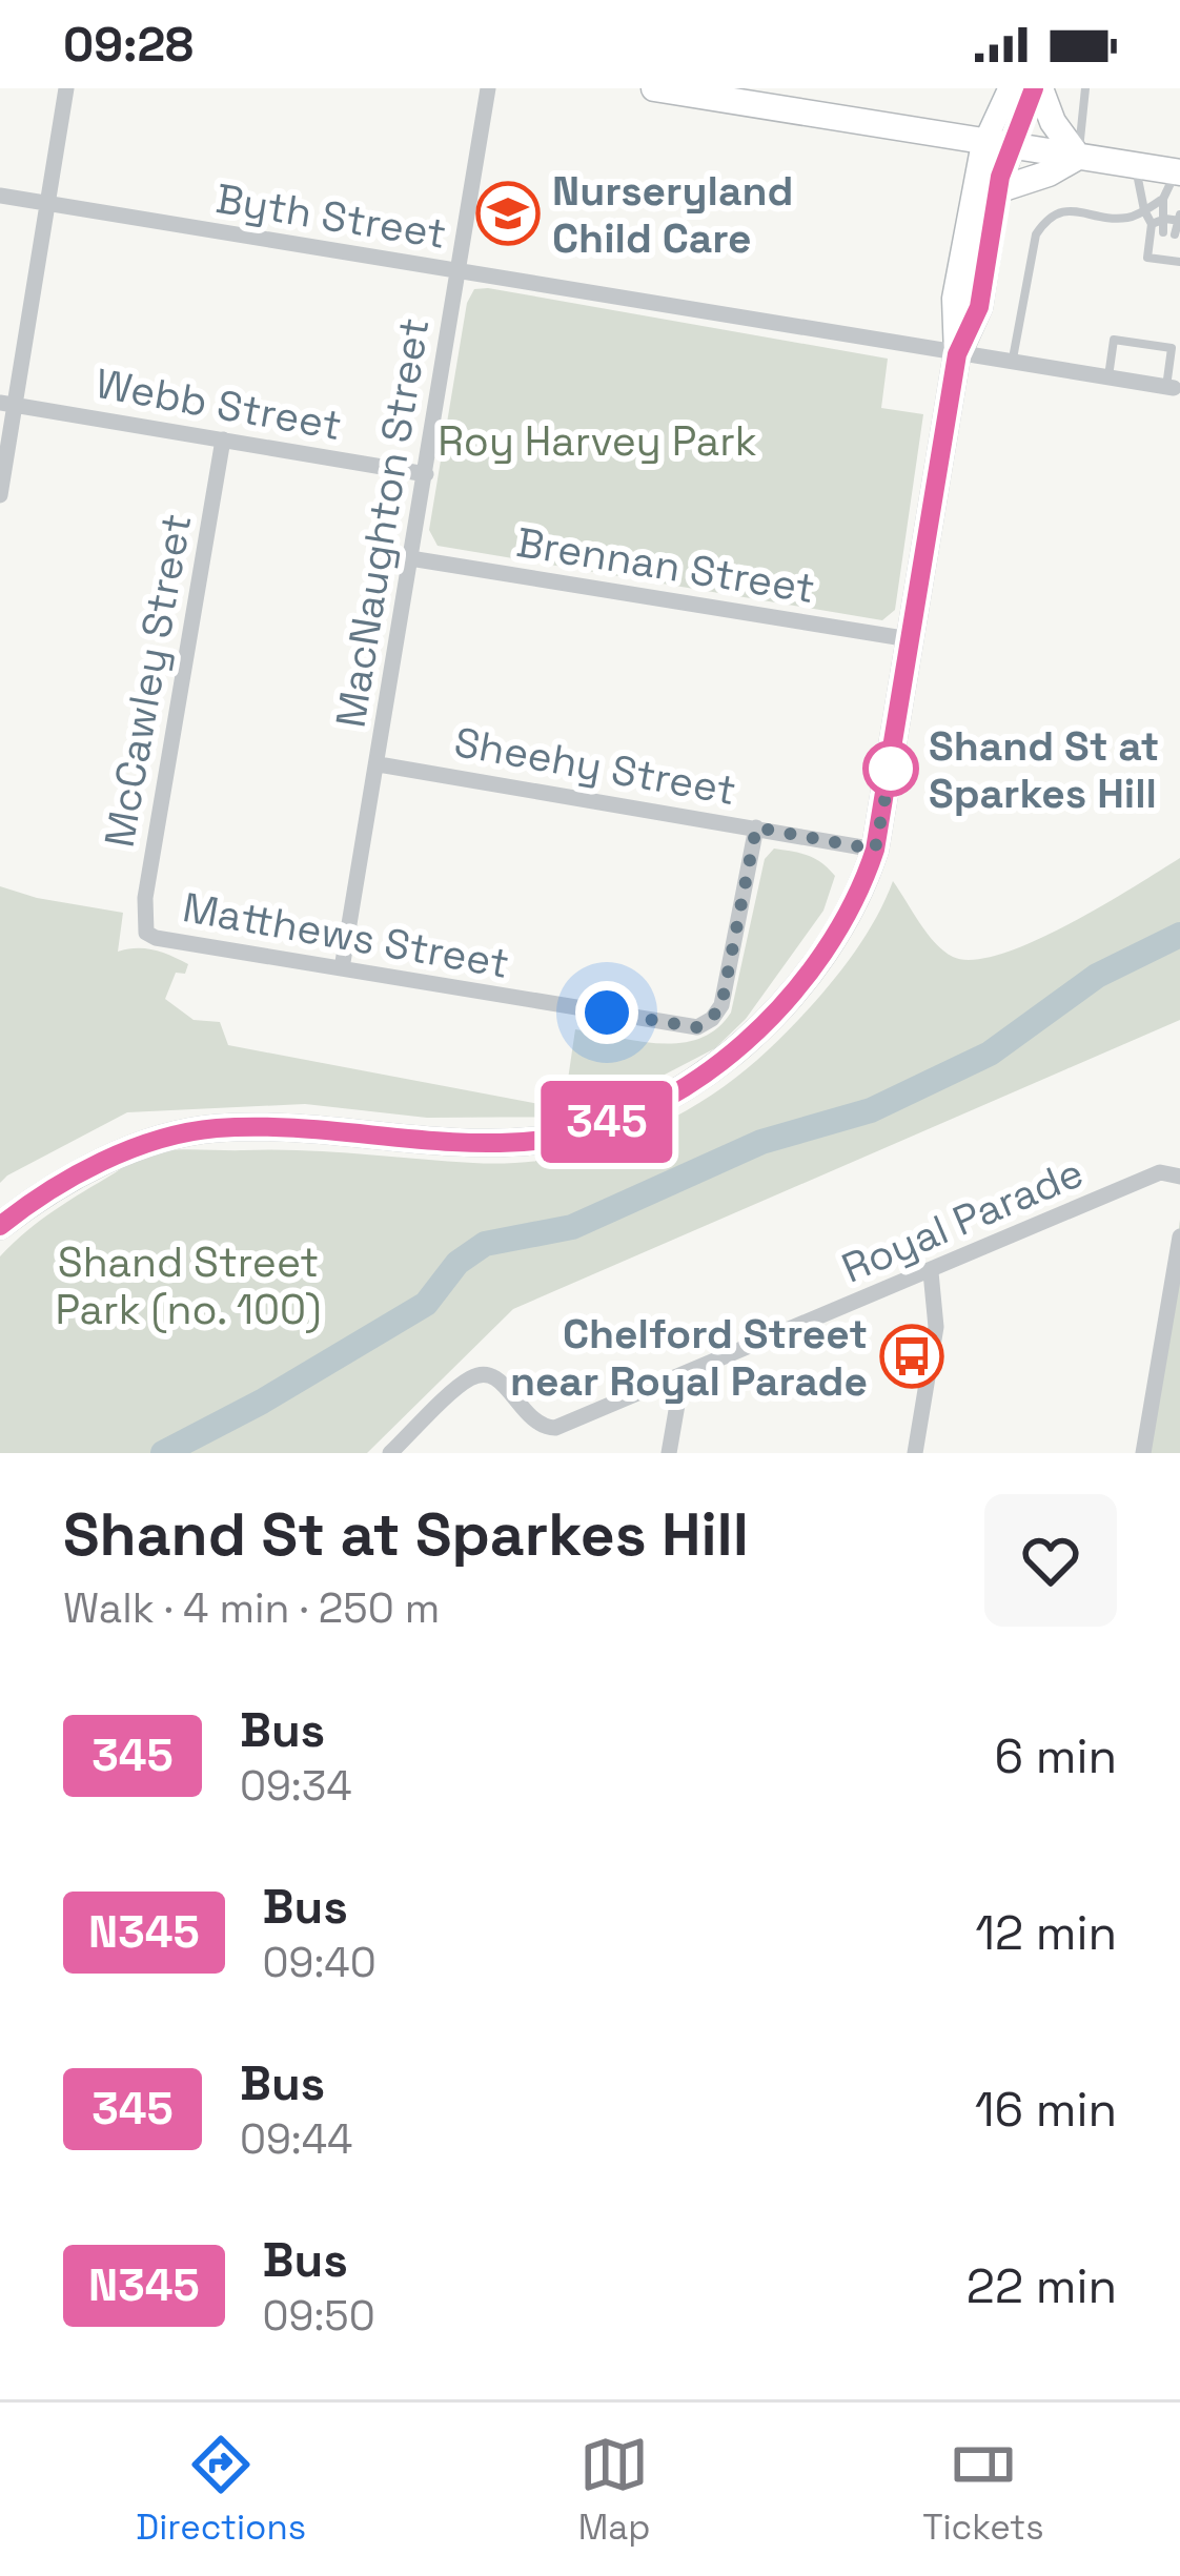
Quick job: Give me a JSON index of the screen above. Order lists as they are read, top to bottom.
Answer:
{
  "streets": {
    "street": [
      "Byth Street",
      "Webb Street",
      "MacNaughton Street",
      "Brennan Street",
      "McCawley Street",
      "Sheehy Street",
      "Matthews Street",
      "Royal Parade"
    ]
  },
  "crossings": [
    ["Byth Street", "MacNaughton Street"],
    ["Webb Street", "MacNaughton Street"],
    ["Webb Street", "McCawley Street"],
    ["MacNaughton Street", "Brennan Street"],
    ["MacNaughton Street", "Sheehy Street"],
    ["MacNaughton Street", "Matthews Street"],
    ["McCawley Street", "Matthews Street"],
    ["Sheehy Street", "Matthews Street"]
  ],
  "parks": ["Roy Harvey Park", "Shand Street Park (no. 100)"],
  "places": {
    "school or university": ["Nurseryland Child Care"],
    "other": ["Shand St at Sparkes Hill"],
    "bus stop": ["Chelford Street near Royal Parade"]
  },
  "lines": ["bus line 345"],
  "page": {
    "status": "09:28",
    "on_map": "345",
    "heading": ["Shand St at Sparkes Hill", "Walk · 4 min · 250 m"],
    "list": [
      {
        "mark": "345",
        "name": "Bus",
        "note": "09:34",
        "value": "6 min"
      },
      {
        "mark": "N345",
        "name": "Bus",
        "note": "09:40",
        "value": "12 min"
      },
      {
        "mark": "345",
        "name": "Bus",
        "note": "09:44",
        "value": "16 min"
      },
      {
        "mark": "N345",
        "name": "Bus",
        "note": "09:50",
        "value": "22 min"
      }
    ],
    "tabs": ["Directions", "Map", "Tickets"]
  }
}
